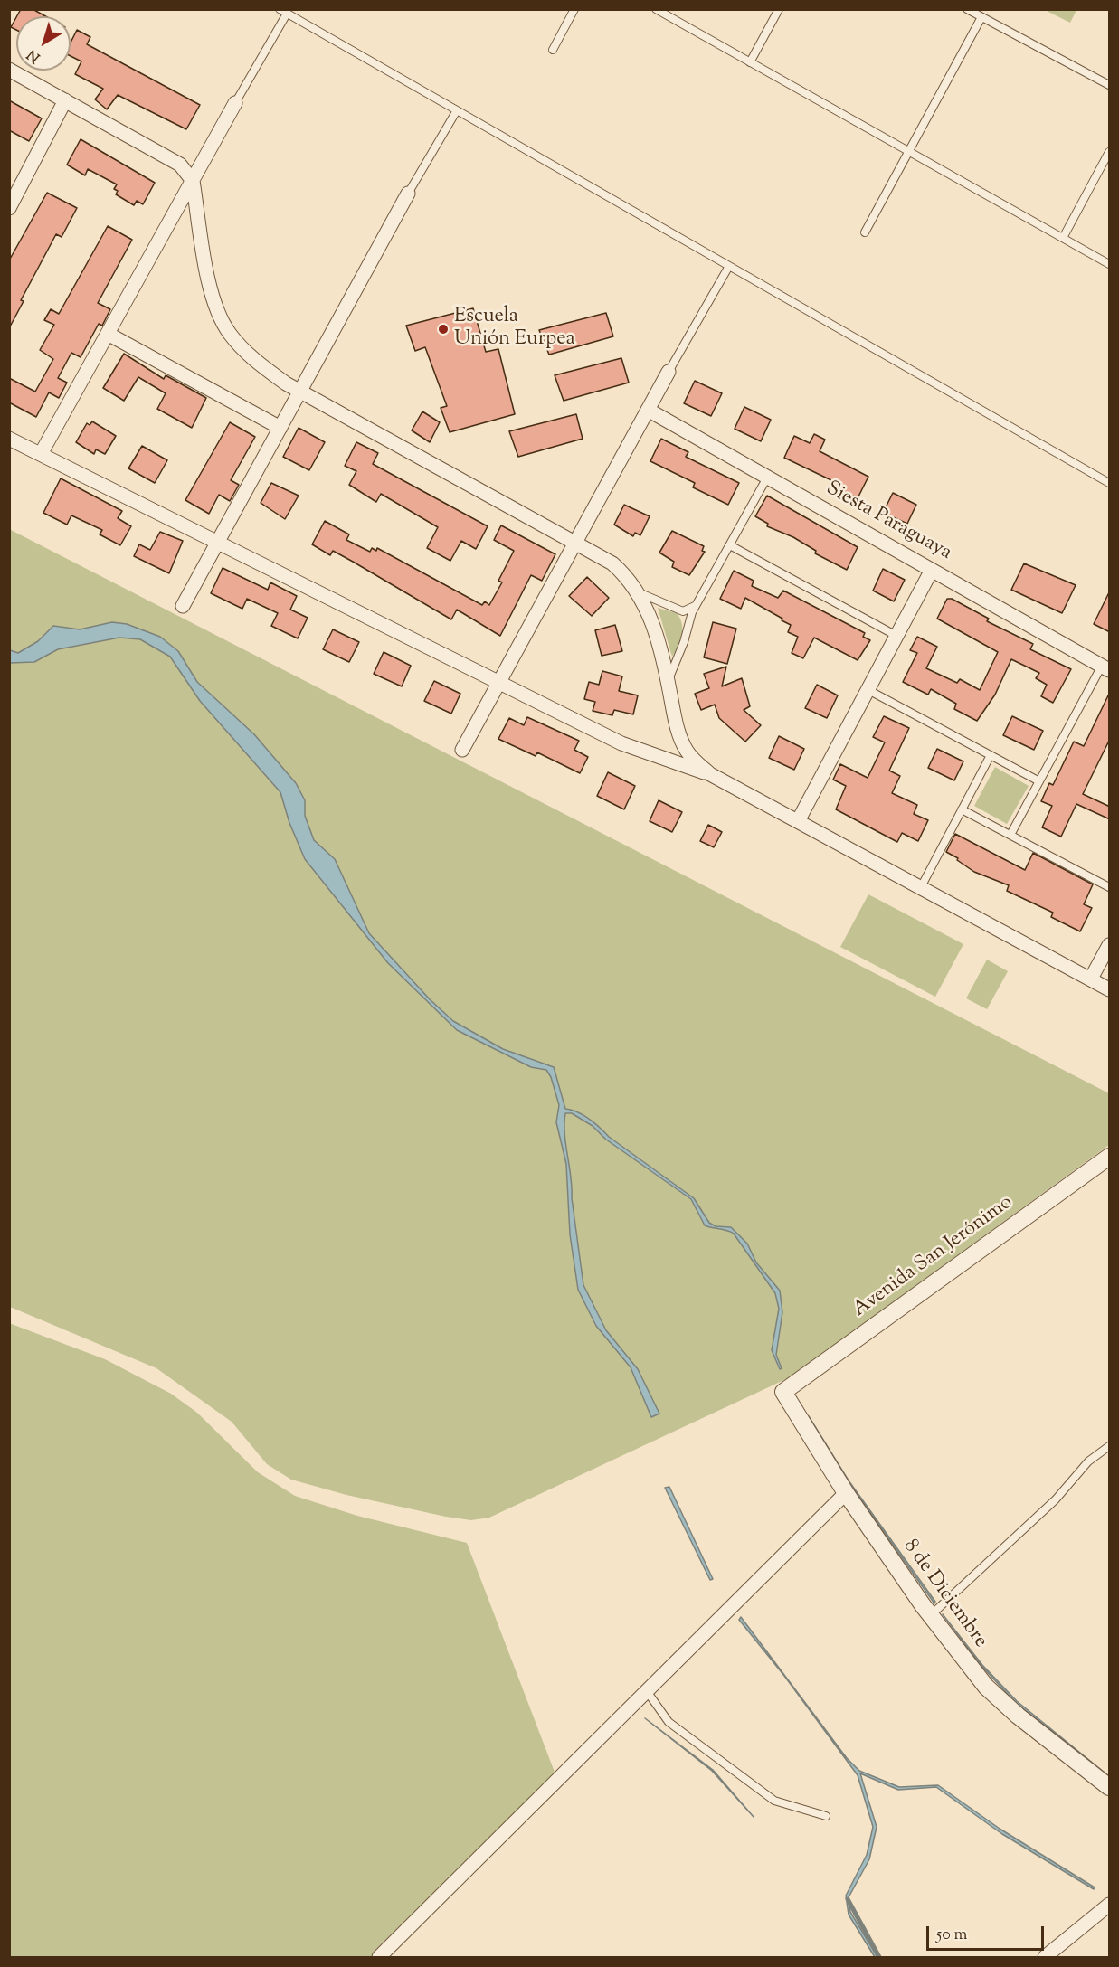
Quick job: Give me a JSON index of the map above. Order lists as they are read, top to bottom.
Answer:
{
  "streets": {
    "street": ["Siesta Paraguaya", "Avenida San Jerónimo", "8 de Diciembre"]
  },
  "crossings": [
    ["Avenida San Jerónimo", "8 de Diciembre"]
  ],
  "places": ["Escuela Unión Eurpea"],
  "scale_bar": "50 m",
  "north": "bottom left"
}
